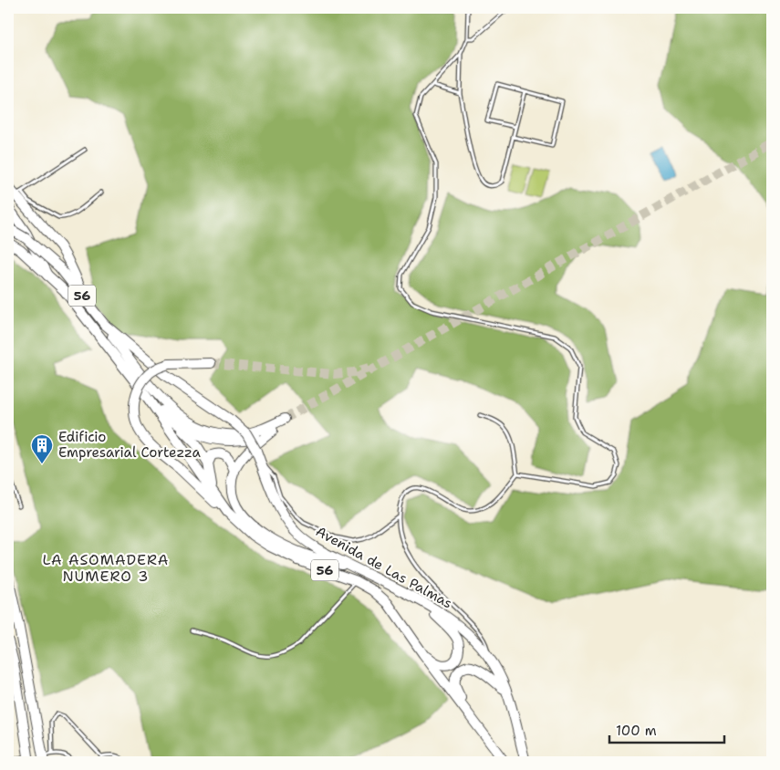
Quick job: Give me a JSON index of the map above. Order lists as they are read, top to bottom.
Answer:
{
  "streets": {
    "main road": ["56", "Avenida de Las Palmas"]
  },
  "districts": ["LA ASOMADERA NUMERO 3"],
  "places": {
    "building": ["Edificio Empresarial Cortezza"]
  },
  "scale_bar": "100 m"
}
